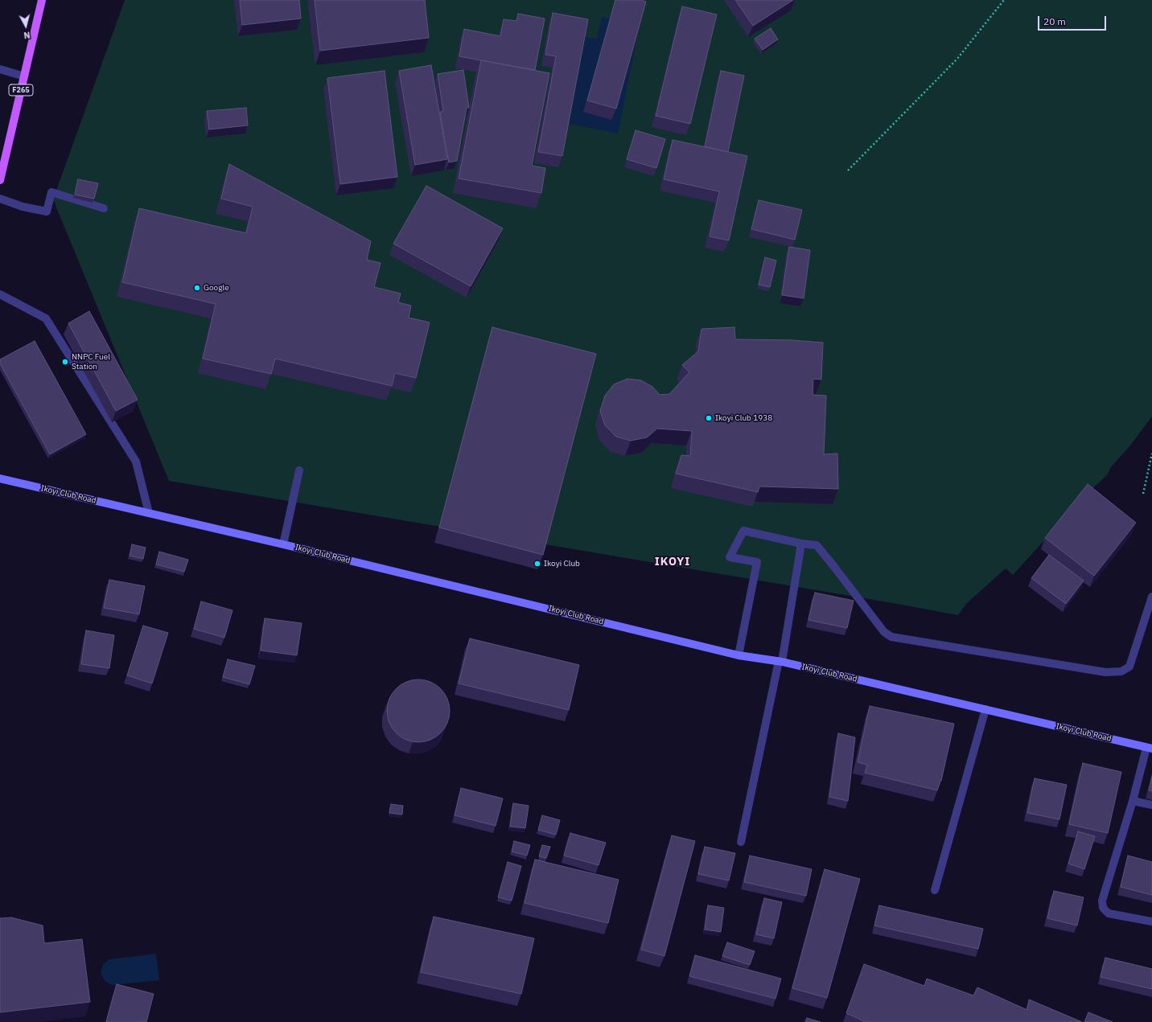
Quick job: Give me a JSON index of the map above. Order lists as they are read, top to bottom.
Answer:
{
  "streets": {
    "main road": ["F265", "Ikoyi Club Road"]
  },
  "districts": ["IKOYI"],
  "places": [
    "Google",
    "NNPC Fuel Station",
    "Ikoyi Club 1938",
    "Ikoyi Club"
  ],
  "scale_bar": "20 m",
  "north": "bottom"
}
